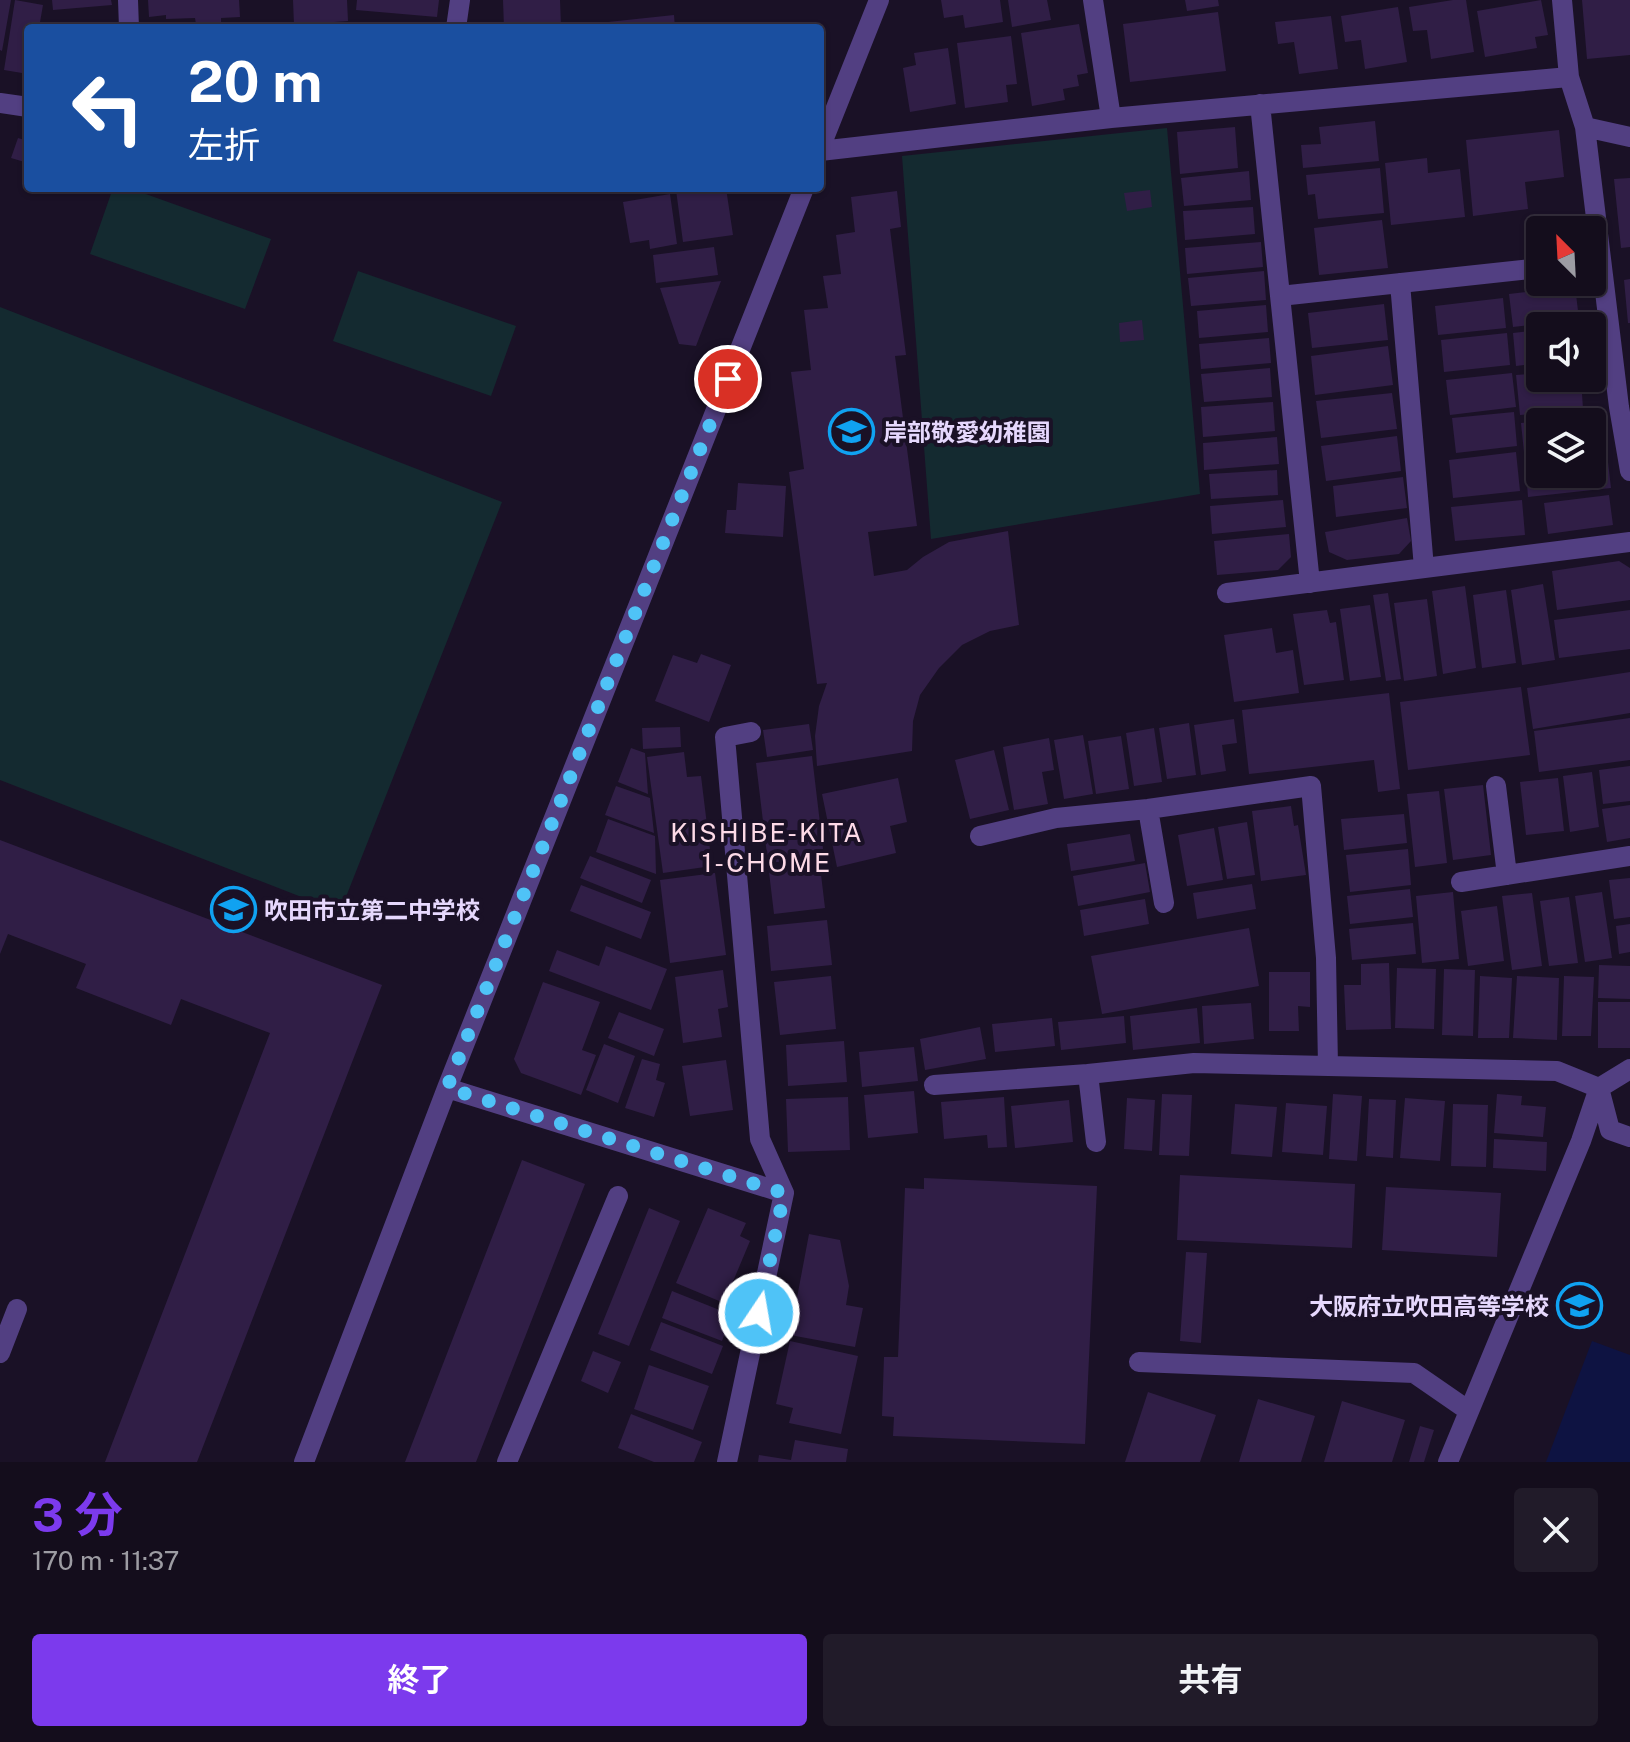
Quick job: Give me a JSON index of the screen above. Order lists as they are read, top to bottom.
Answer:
{
  "districts": ["KISHIBE-KITA 1-CHOME"],
  "places": {
    "school or university": ["岸部敬愛幼稚園", "吹田市立第二中学校", "大阪府立吹田高等学校"]
  },
  "north": "top left",
  "page": {
    "turn": ["20 m", "左折"],
    "heading": ["3 分", "170 m · 11:37"],
    "buttons": ["終了", "共有"]
  }
}
